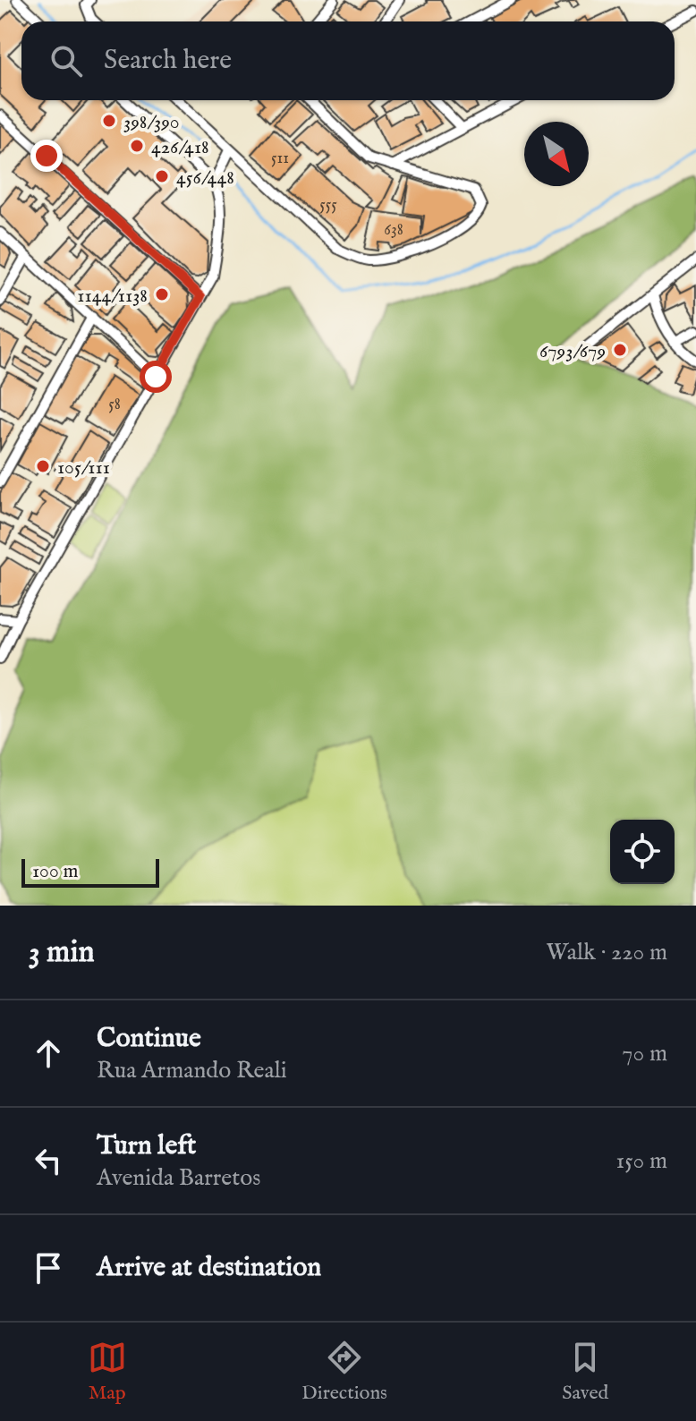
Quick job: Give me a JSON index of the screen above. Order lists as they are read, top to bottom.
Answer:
{
  "places": [
    "398/390",
    "426/418",
    "456/448",
    "1144/1138",
    "6793/679",
    "105/111"
  ],
  "house_numbers": [
    "511",
    "555",
    "638",
    "58"
  ],
  "scale_bar": "100 m",
  "north": "bottom right",
  "page": {
    "search": "Search here",
    "scale": "100 m",
    "heading": ["3 min", "Walk · 220 m"],
    "list": [
      ["Continue", "Rua Armando Reali", "70 m"],
      ["Turn left", "Avenida Barretos", "150 m"],
      "Arrive at destination"
    ],
    "nav": ["Map", "Directions", "Saved"]
  }
}
